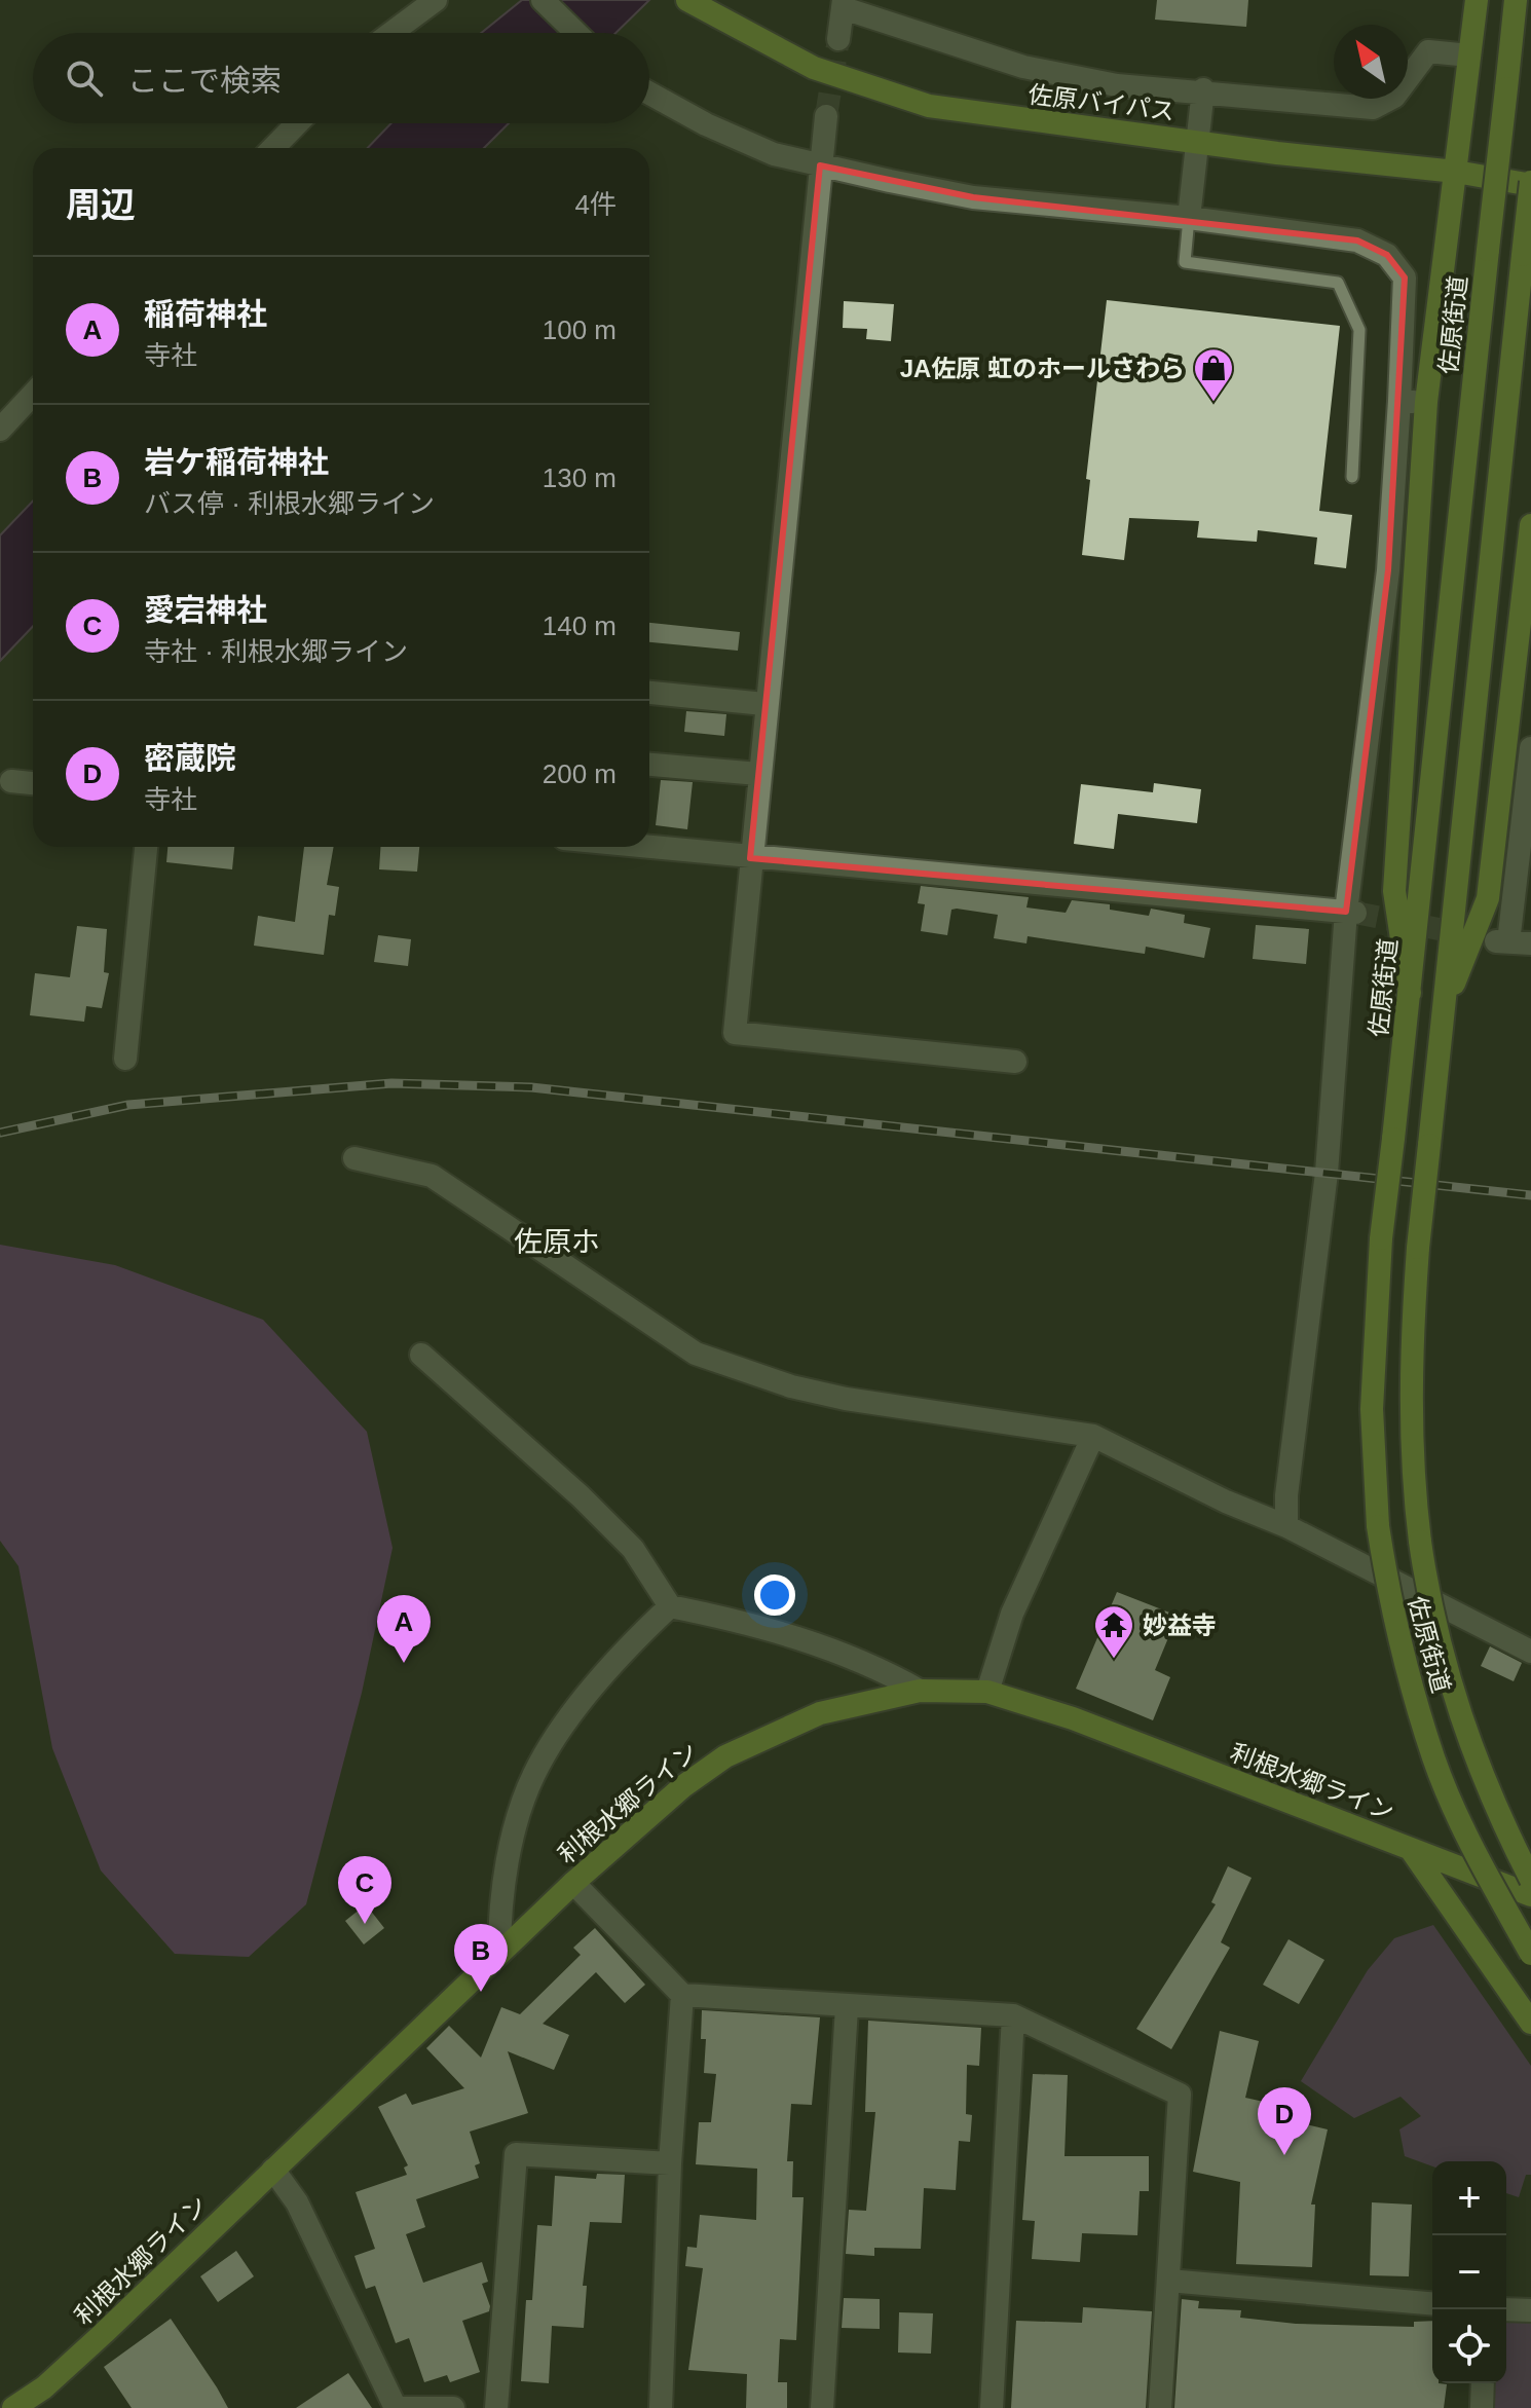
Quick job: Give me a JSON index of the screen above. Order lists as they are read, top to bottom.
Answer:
{
  "streets": {
    "highway": ["佐原バイパス", "佐原街道", "利根水郷ライン"]
  },
  "crossings": [
    ["佐原バイパス", "佐原街道"]
  ],
  "districts": ["佐原ホ"],
  "places": {
    "shop": ["JA佐原 虹のホールさわら"],
    "temple": ["妙益寺"]
  },
  "north": "top left",
  "page": {
    "search": "ここで検索",
    "heading": ["周辺", "4件"],
    "list": [
      {
        "mark": "A",
        "name": "稲荷神社",
        "note": "寺社",
        "value": "100 m"
      },
      {
        "mark": "B",
        "name": "岩ケ稲荷神社",
        "note": "バス停 · 利根水郷ライン",
        "value": "130 m"
      },
      {
        "mark": "C",
        "name": "愛宕神社",
        "note": "寺社 · 利根水郷ライン",
        "value": "140 m"
      },
      {
        "mark": "D",
        "name": "密蔵院",
        "note": "寺社",
        "value": "200 m"
      }
    ],
    "pins": [
      "A",
      "C",
      "B",
      "D"
    ],
    "map_buttons": ["+", "−"]
  }
}
